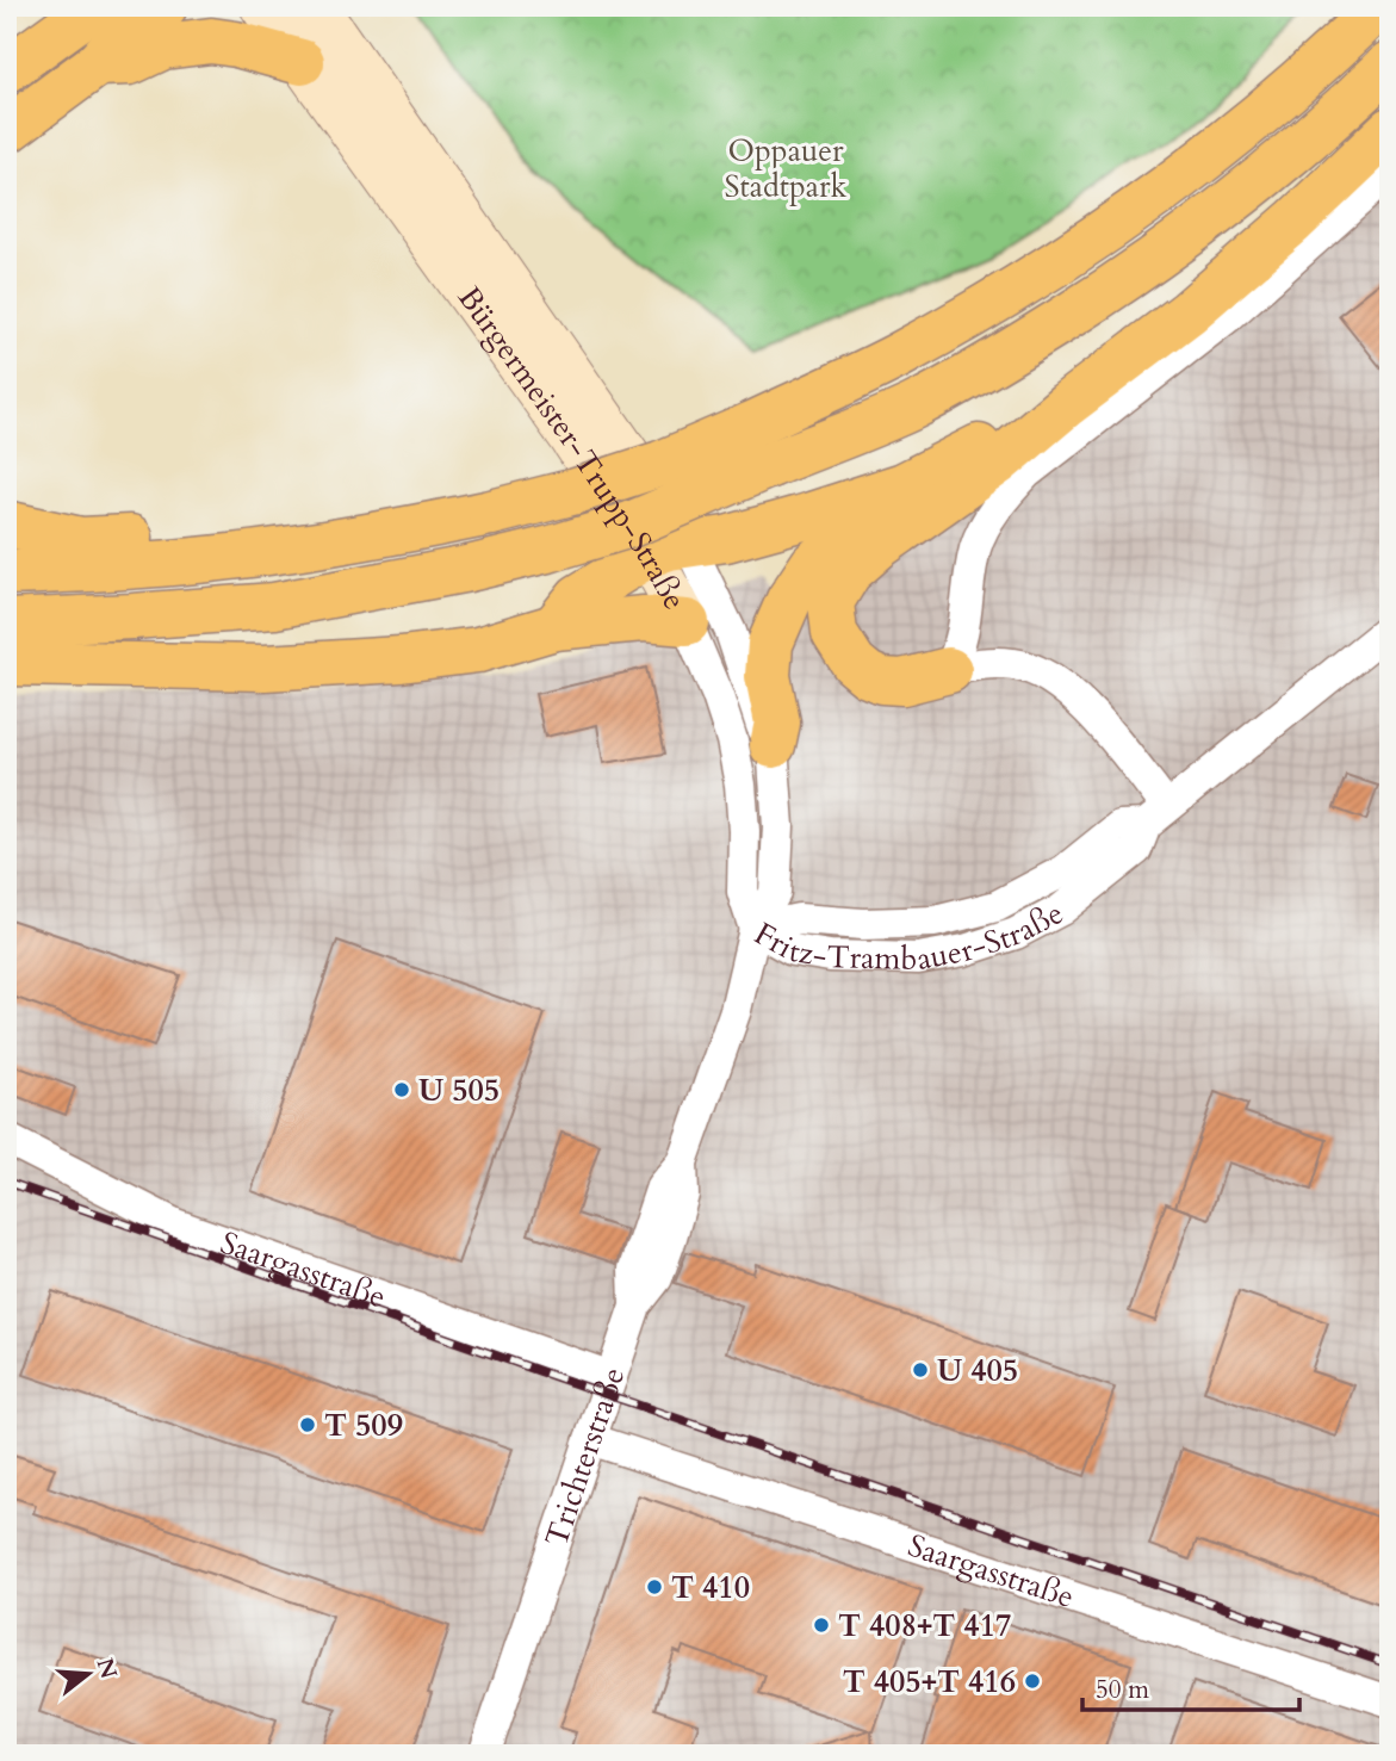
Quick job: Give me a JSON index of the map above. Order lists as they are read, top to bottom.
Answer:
{
  "streets": {
    "street": [
      "Bürgermeister-Trupp-Straße",
      "Fritz-Trambauer-Straße",
      "Saargasstraße",
      "Trichterstraße"
    ]
  },
  "crossings": [
    ["Bürgermeister-Trupp-Straße", "Fritz-Trambauer-Straße"],
    ["Bürgermeister-Trupp-Straße", "Trichterstraße"],
    ["Fritz-Trambauer-Straße", "Trichterstraße"],
    ["Saargasstraße", "Trichterstraße"]
  ],
  "parks": ["Oppauer Stadtpark"],
  "places": [
    "U 505",
    "U 405",
    "T 509",
    "T 410",
    "T 408+T 417",
    "T 405+T 416"
  ],
  "scale_bar": "50 m",
  "north": "right"
}
